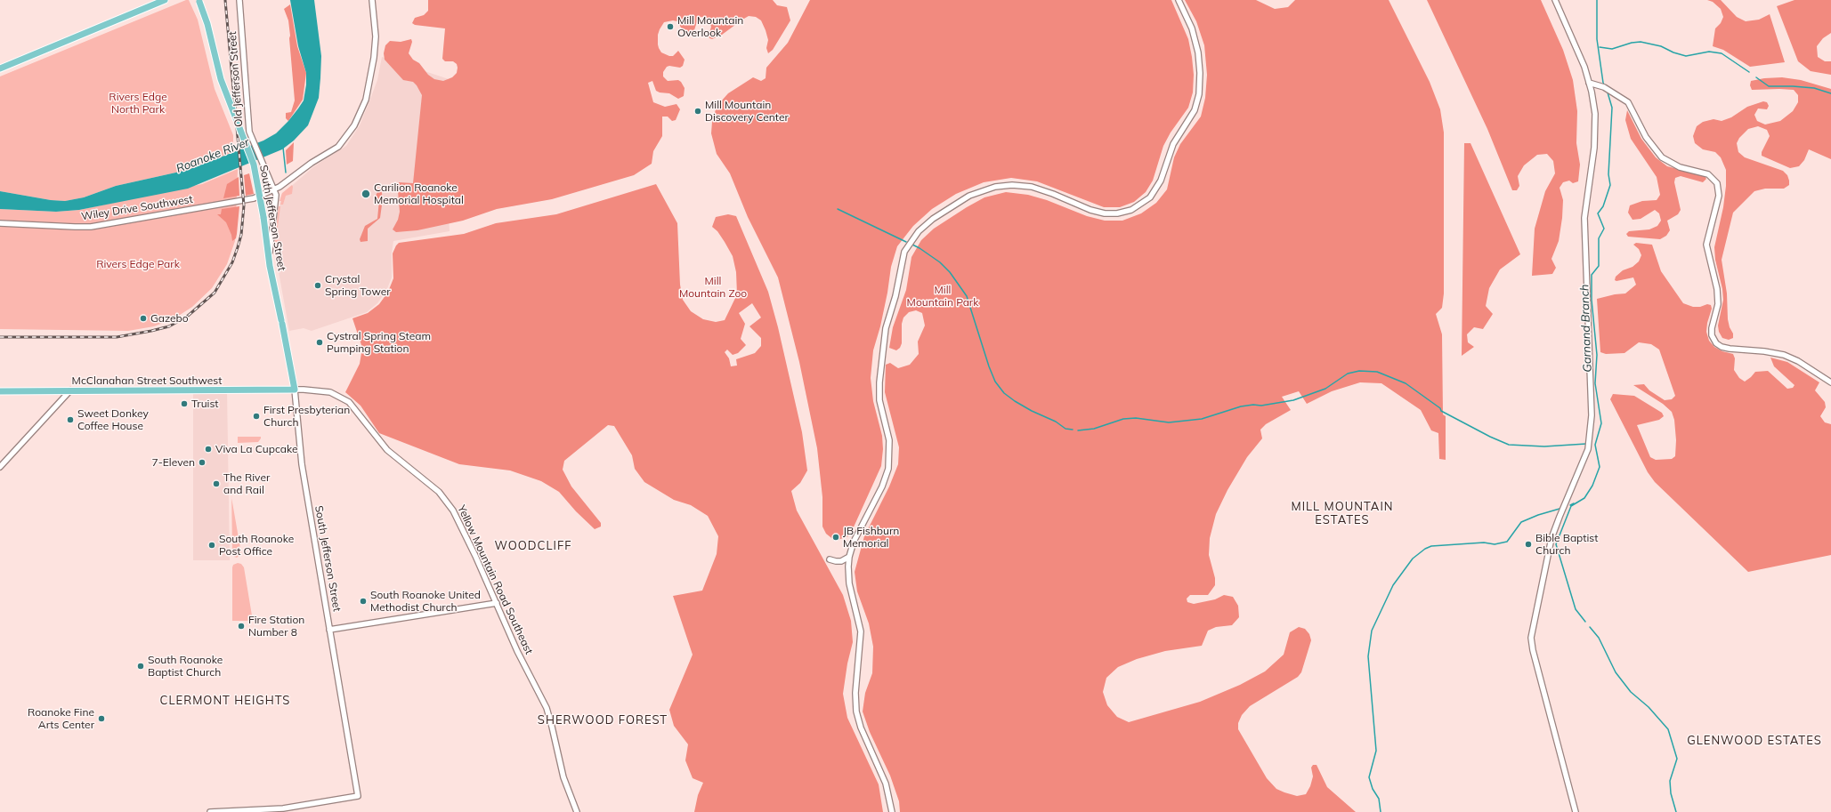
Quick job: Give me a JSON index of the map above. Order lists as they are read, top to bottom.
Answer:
{
  "streets": {
    "main road": ["South Jefferson Street", "McClanahan Street Southwest"],
    "street": ["Old Jefferson Street", "Wiley Drive Southwest", "Yellow Mountain Road Southeast"]
  },
  "crossings": [
    ["Old Jefferson Street", "Wiley Drive Southwest"],
    ["Old Jefferson Street", "South Jefferson Street"],
    ["South Jefferson Street", "McClanahan Street Southwest"],
    ["South Jefferson Street", "Yellow Mountain Road Southeast"],
    ["McClanahan Street Southwest", "Yellow Mountain Road Southeast"]
  ],
  "districts": [
    "MILL MOUNTAIN ESTATES",
    "WOODCLIFF",
    "CLERMONT HEIGHTS",
    "SHERWOOD FOREST",
    "GLENWOOD ESTATES"
  ],
  "water": ["Roanoke River", "Garnand Branch"],
  "parks": [
    "Rivers Edge North Park",
    "Rivers Edge Park",
    "Mill Mountain Zoo",
    "Mill Mountain Park"
  ],
  "places": [
    "Mill Mountain Overlook",
    "Mill Mountain Discovery Center",
    "Carilion Roanoke Memorial Hospital",
    "Crystal Spring Tower",
    "Gazebo",
    "Cystral Spring Steam Pumping Station",
    "Truist",
    "First Presbyterian Church",
    "Sweet Donkey Coffee House",
    "Viva La Cupcake",
    "7-Eleven",
    "The River and Rail",
    "JB Fishburn Memorial",
    "Bible Baptist Church",
    "South Roanoke Post Office",
    "South Roanoke United Methodist Church",
    "Fire Station Number 8",
    "South Roanoke Baptist Church",
    "Roanoke Fine Arts Center"
  ]
}
